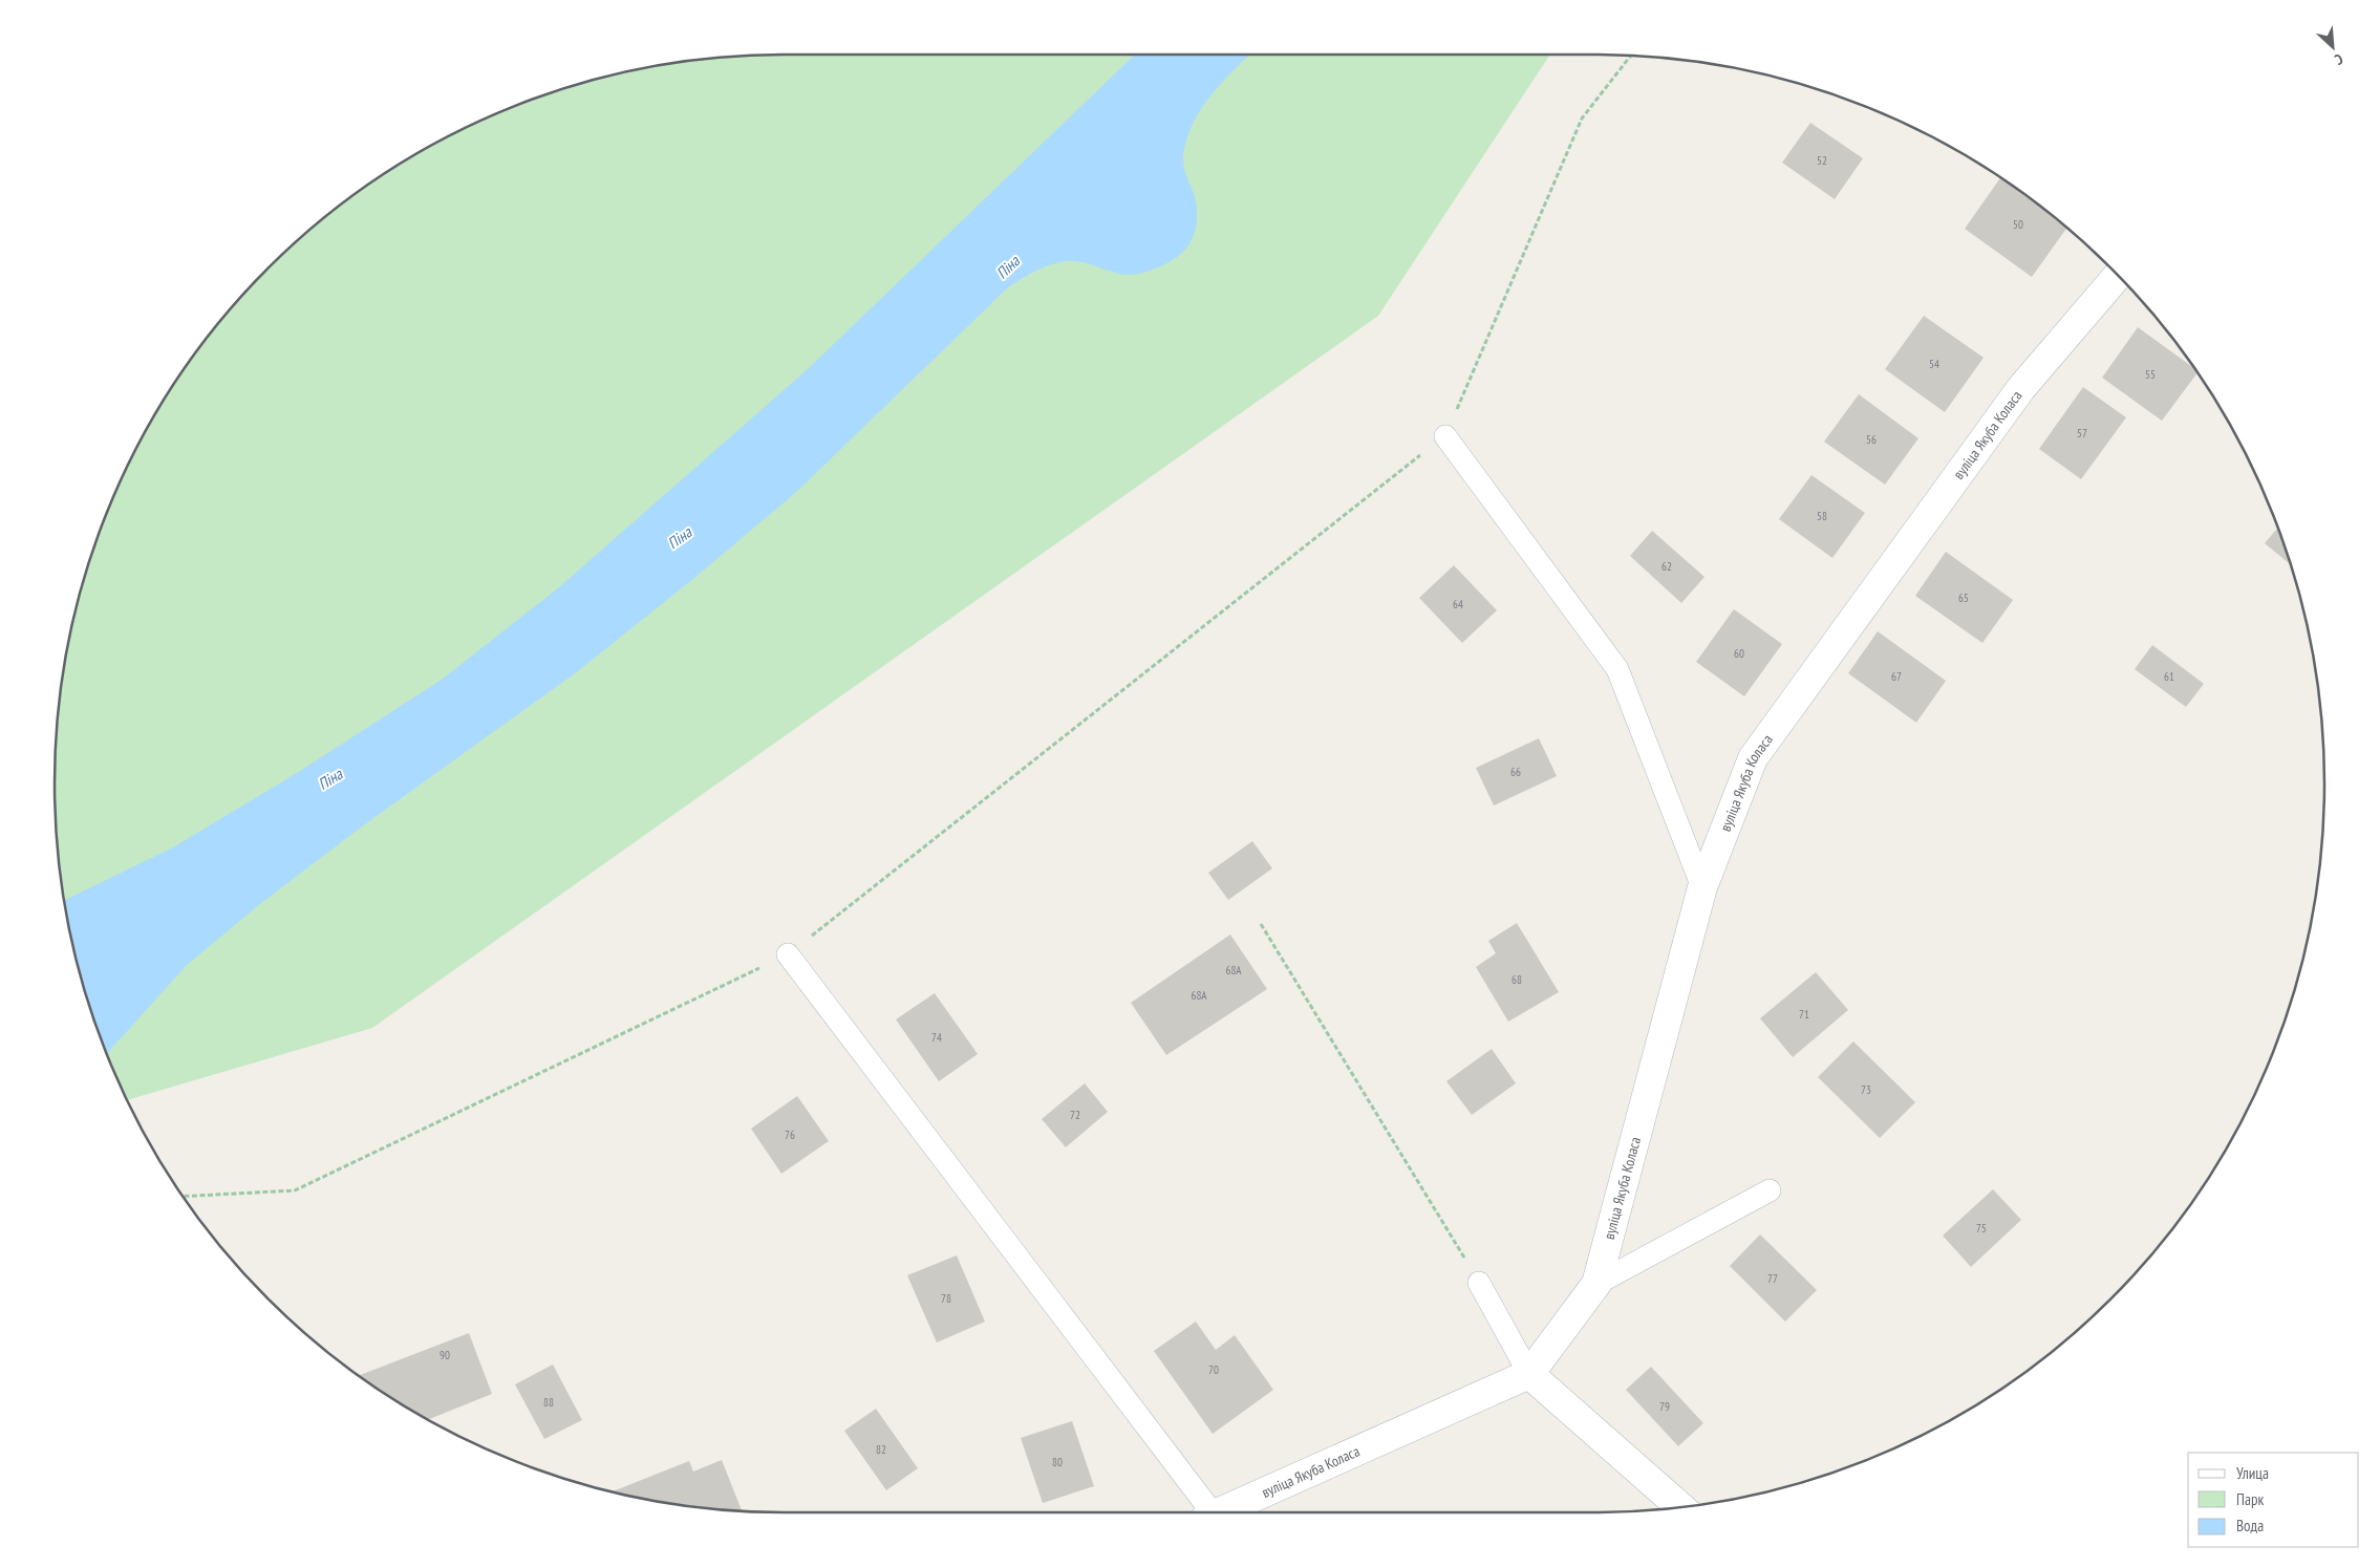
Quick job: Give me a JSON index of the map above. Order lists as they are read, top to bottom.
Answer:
{
  "streets": {
    "street": ["вуліца Якуба Коласа"]
  },
  "water": ["Піна"],
  "house_numbers": [
    "52",
    "50",
    "54",
    "55",
    "57",
    "56",
    "58",
    "62",
    "65",
    "64",
    "60",
    "67",
    "61",
    "66",
    "68А",
    "68",
    "68А",
    "71",
    "74",
    "73",
    "72",
    "76",
    "75",
    "77",
    "78",
    "90",
    "70",
    "88",
    "79",
    "82",
    "80"
  ],
  "legend": ["Улица", "Парк", "Вода"],
  "north": "bottom right"
}
